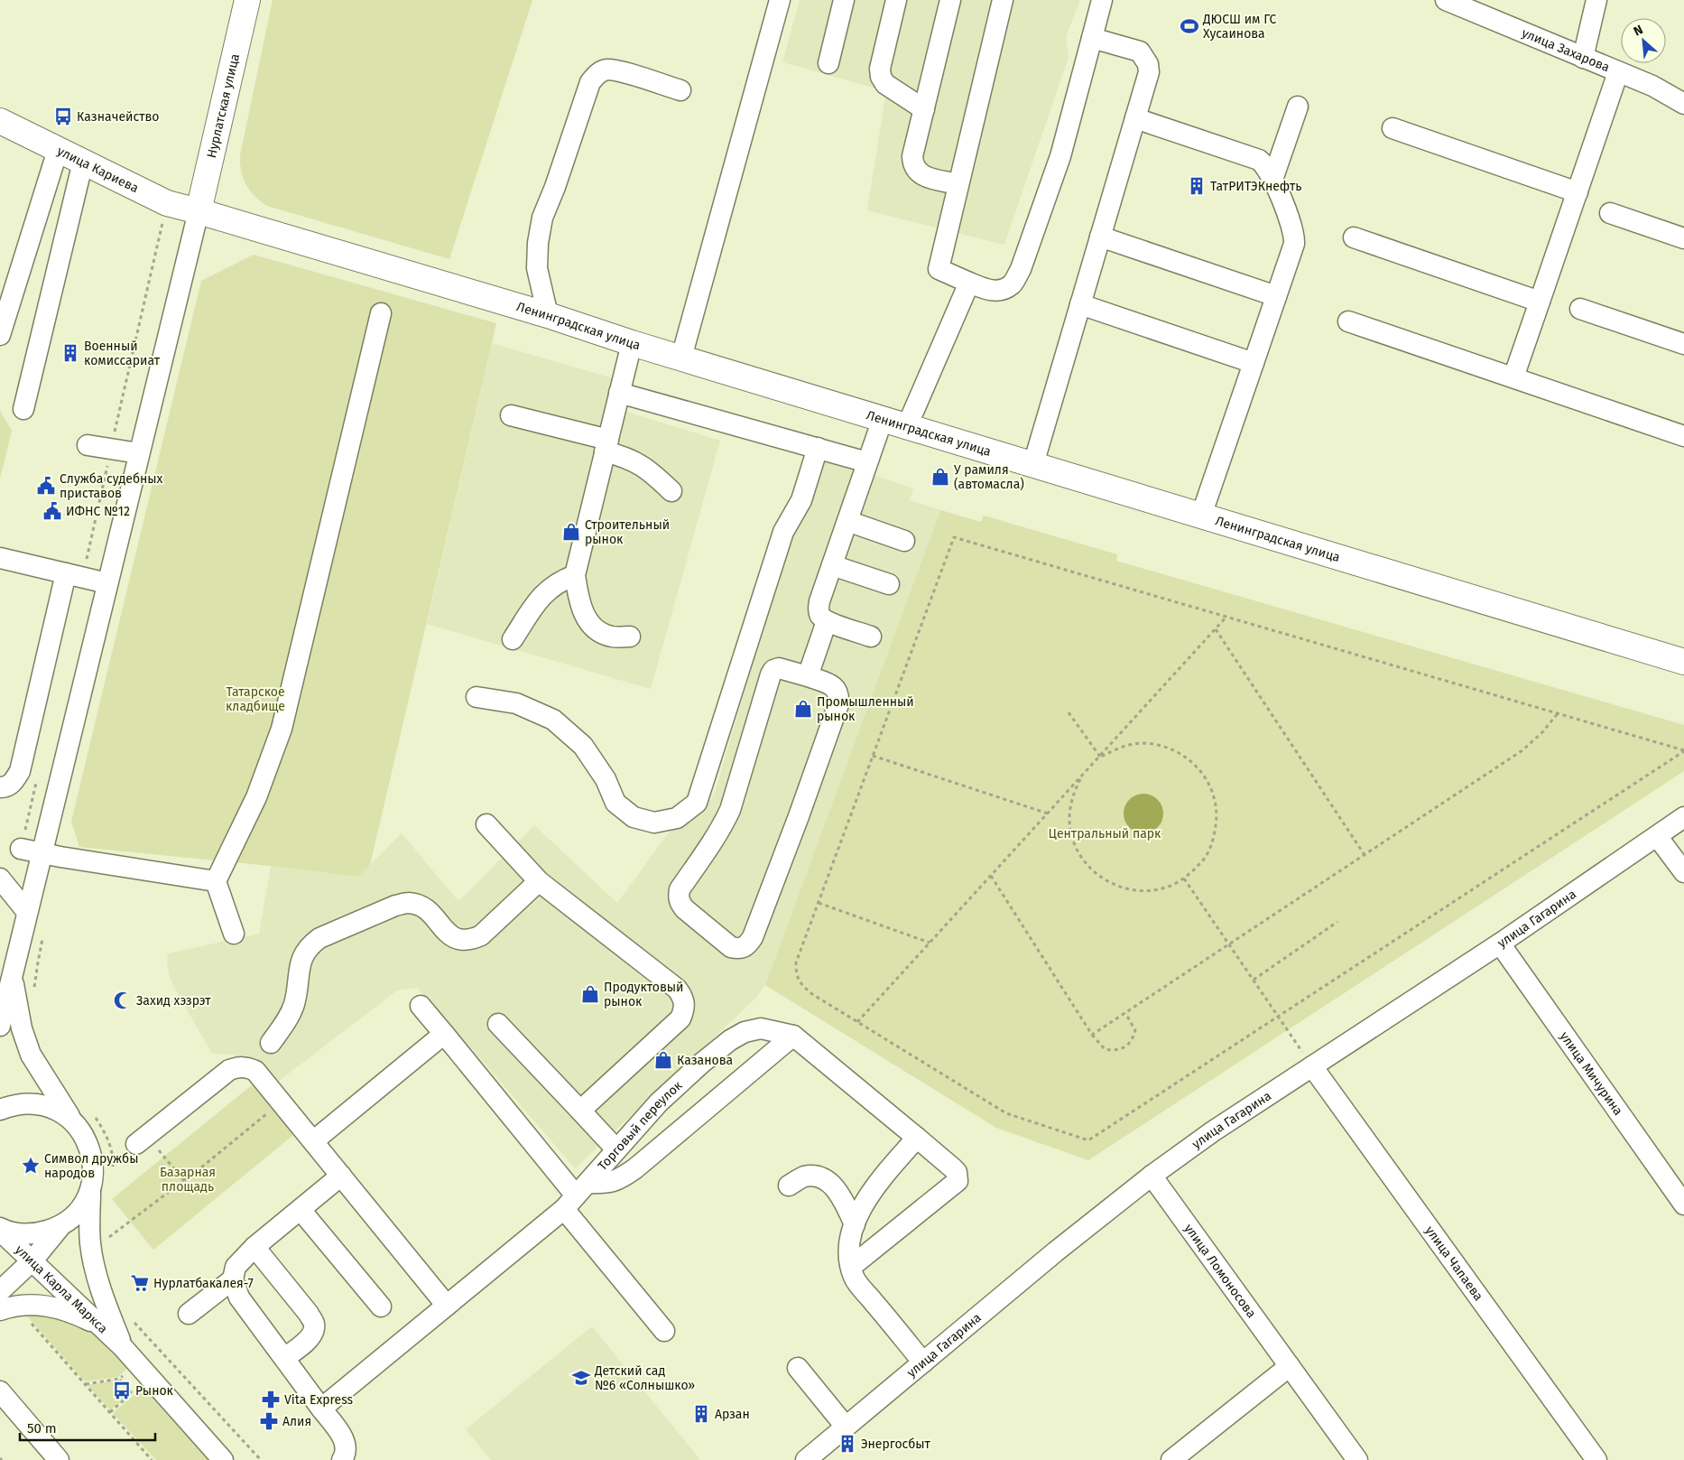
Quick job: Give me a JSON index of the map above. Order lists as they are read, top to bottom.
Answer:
{
  "streets": {
    "main road": ["Нурлатская улица", "улица Кариева", "Ленинградская улица"],
    "street": [
      "улица Захарова",
      "улица Гагарина",
      "улица Мичурина",
      "Торговый переулок",
      "улица Чапаева",
      "улица Ломоносова",
      "улица Карла Маркса"
    ]
  },
  "crossings": [
    ["Нурлатская улица", "улица Кариева"],
    ["Нурлатская улица", "Ленинградская улица"],
    ["улица Кариева", "Ленинградская улица"],
    ["улица Гагарина", "улица Мичурина"],
    ["улица Гагарина", "улица Чапаева"],
    ["улица Гагарина", "улица Ломоносова"]
  ],
  "parks": ["Татарское кладбище", "Центральный парк", "Базарная площадь"],
  "places": {
    "sports": ["ДЮСШ им ГС Хусаинова"],
    "bus stop": ["Казначейство", "Рынок"],
    "building": [
      "ТатРИТЭКнефть",
      "Военный комиссариат",
      "Арзан",
      "Энергосбыт"
    ],
    "shop": [
      "У рамиля (автомасла)",
      "Строительный рынок",
      "Промышленный рынок",
      "Продуктовый рынок",
      "Казанова"
    ],
    "public building": ["Служба судебных приставов", "ИФНС №12"],
    "mosque": ["Захид хэзрэт"],
    "place": ["Символ дружбы народов"],
    "supermarket": ["Нурлатбакалея-7"],
    "school or university": ["Детский сад №6 «Солнышко»"],
    "pharmacy": ["Vita Express", "Алия"]
  },
  "scale_bar": "50 m",
  "north": "top left"
}
